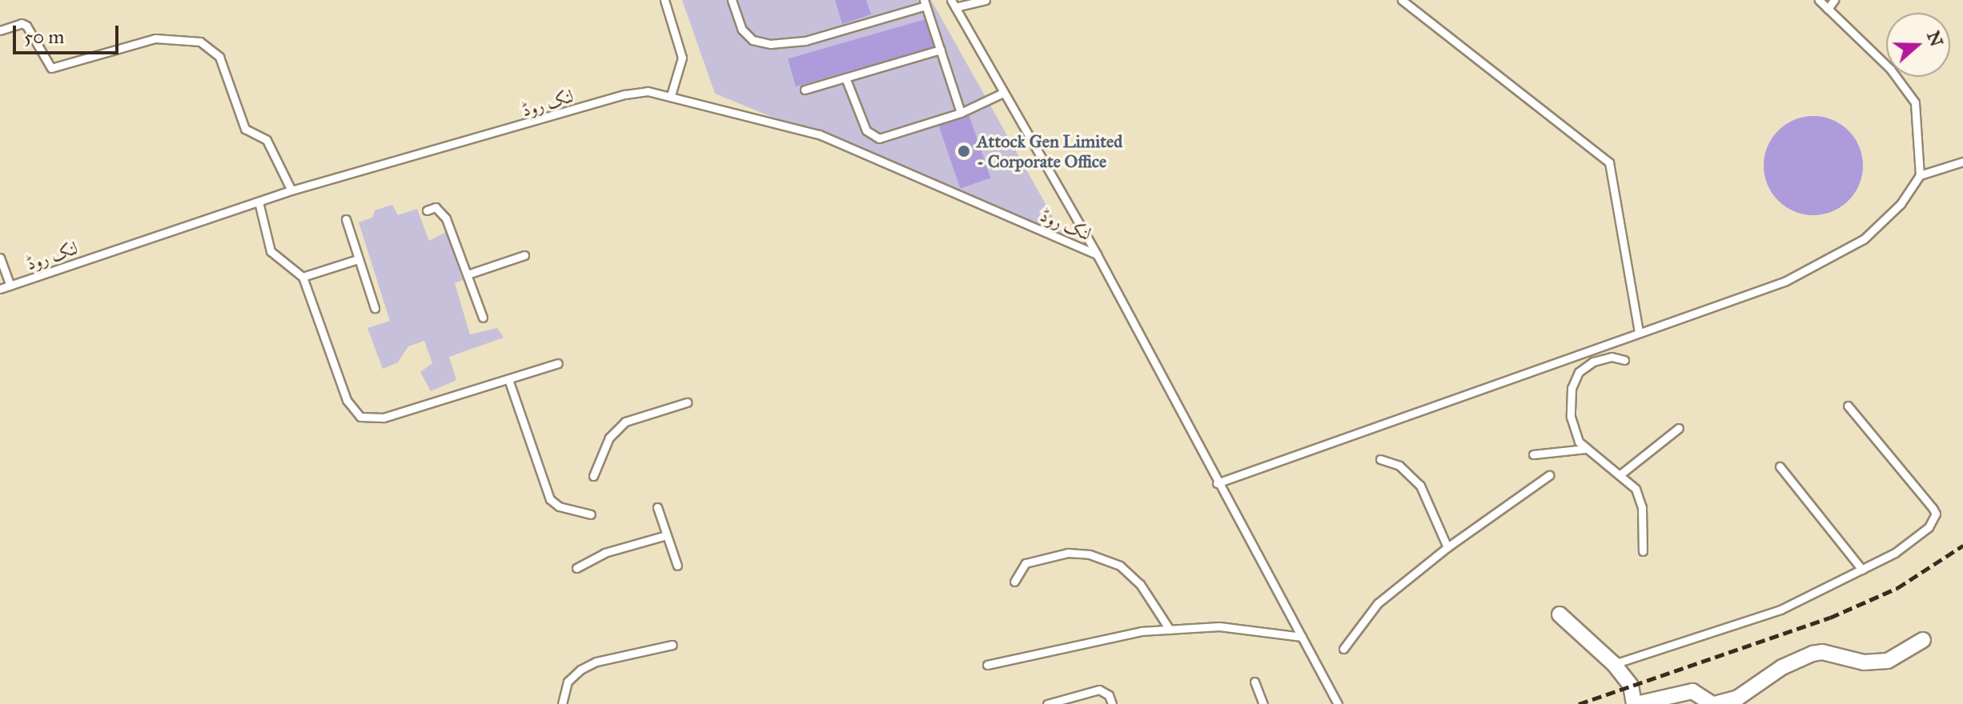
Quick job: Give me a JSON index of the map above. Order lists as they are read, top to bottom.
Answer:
{
  "streets": {
    "lane": ["لنک روڈ"]
  },
  "places": ["Attock Gen Limited - Corporate Office"],
  "scale_bar": "50 m",
  "north": "right"
}
